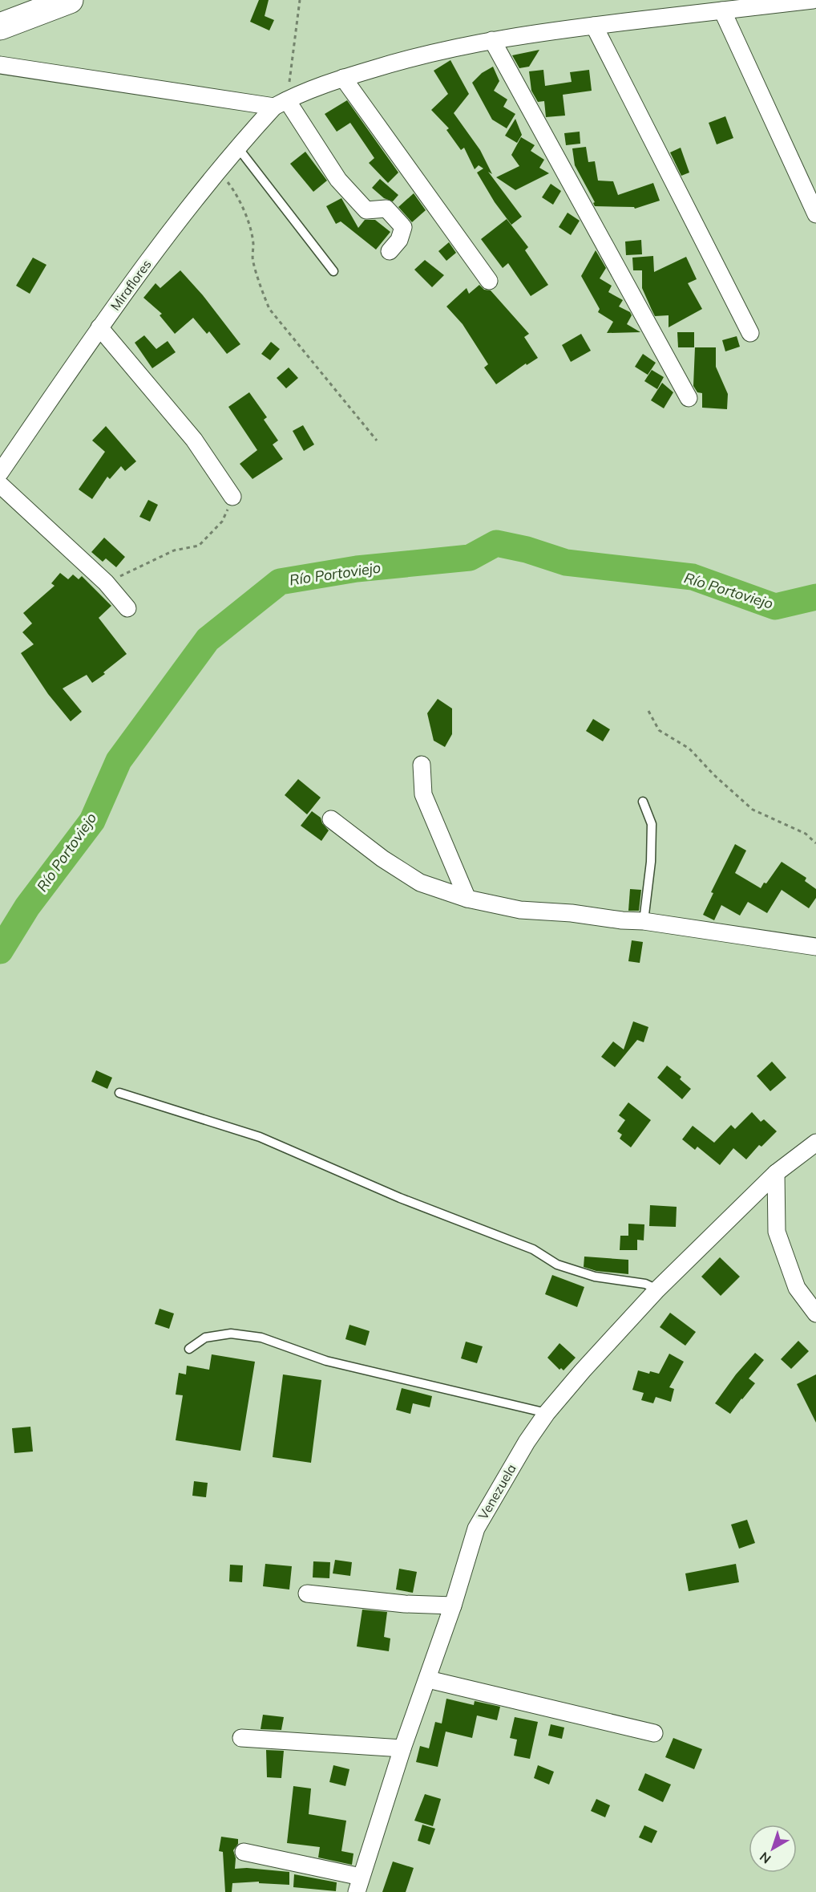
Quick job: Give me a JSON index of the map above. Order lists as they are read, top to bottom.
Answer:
{
  "streets": {
    "street": ["Miraflores", "Venezuela"]
  },
  "water": ["Río Portoviejo"],
  "north": "bottom left"
}
